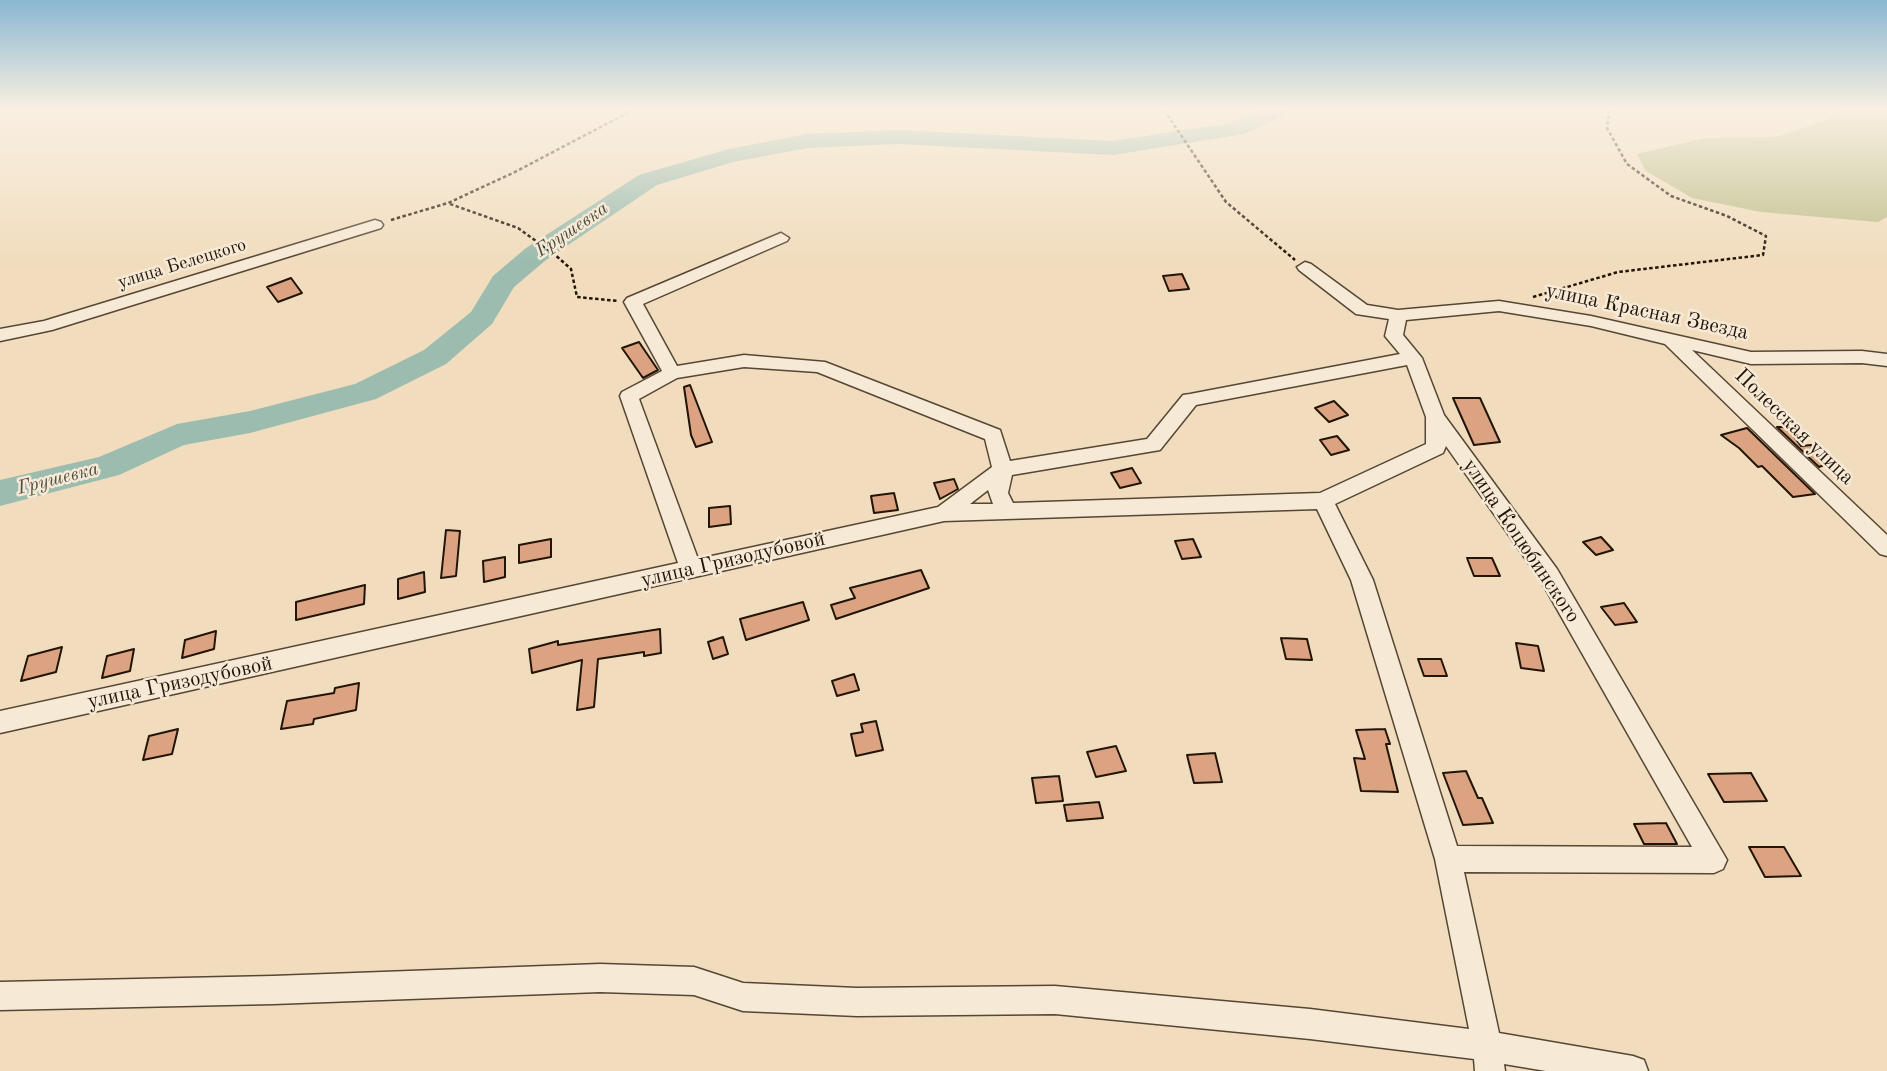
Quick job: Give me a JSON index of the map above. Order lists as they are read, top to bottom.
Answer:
{
  "streets": {
    "street": [
      "улица Белецкого",
      "улица Красная Звезда",
      "Полесская улица",
      "улица Коцюбинского",
      "улица Гризодубовой"
    ]
  },
  "crossings": [
    ["улица Красная Звезда", "Полесская улица"],
    ["улица Красная Звезда", "улица Коцюбинского"],
    ["улица Коцюбинского", "улица Гризодубовой"]
  ],
  "water": ["Грушевка"]
}
